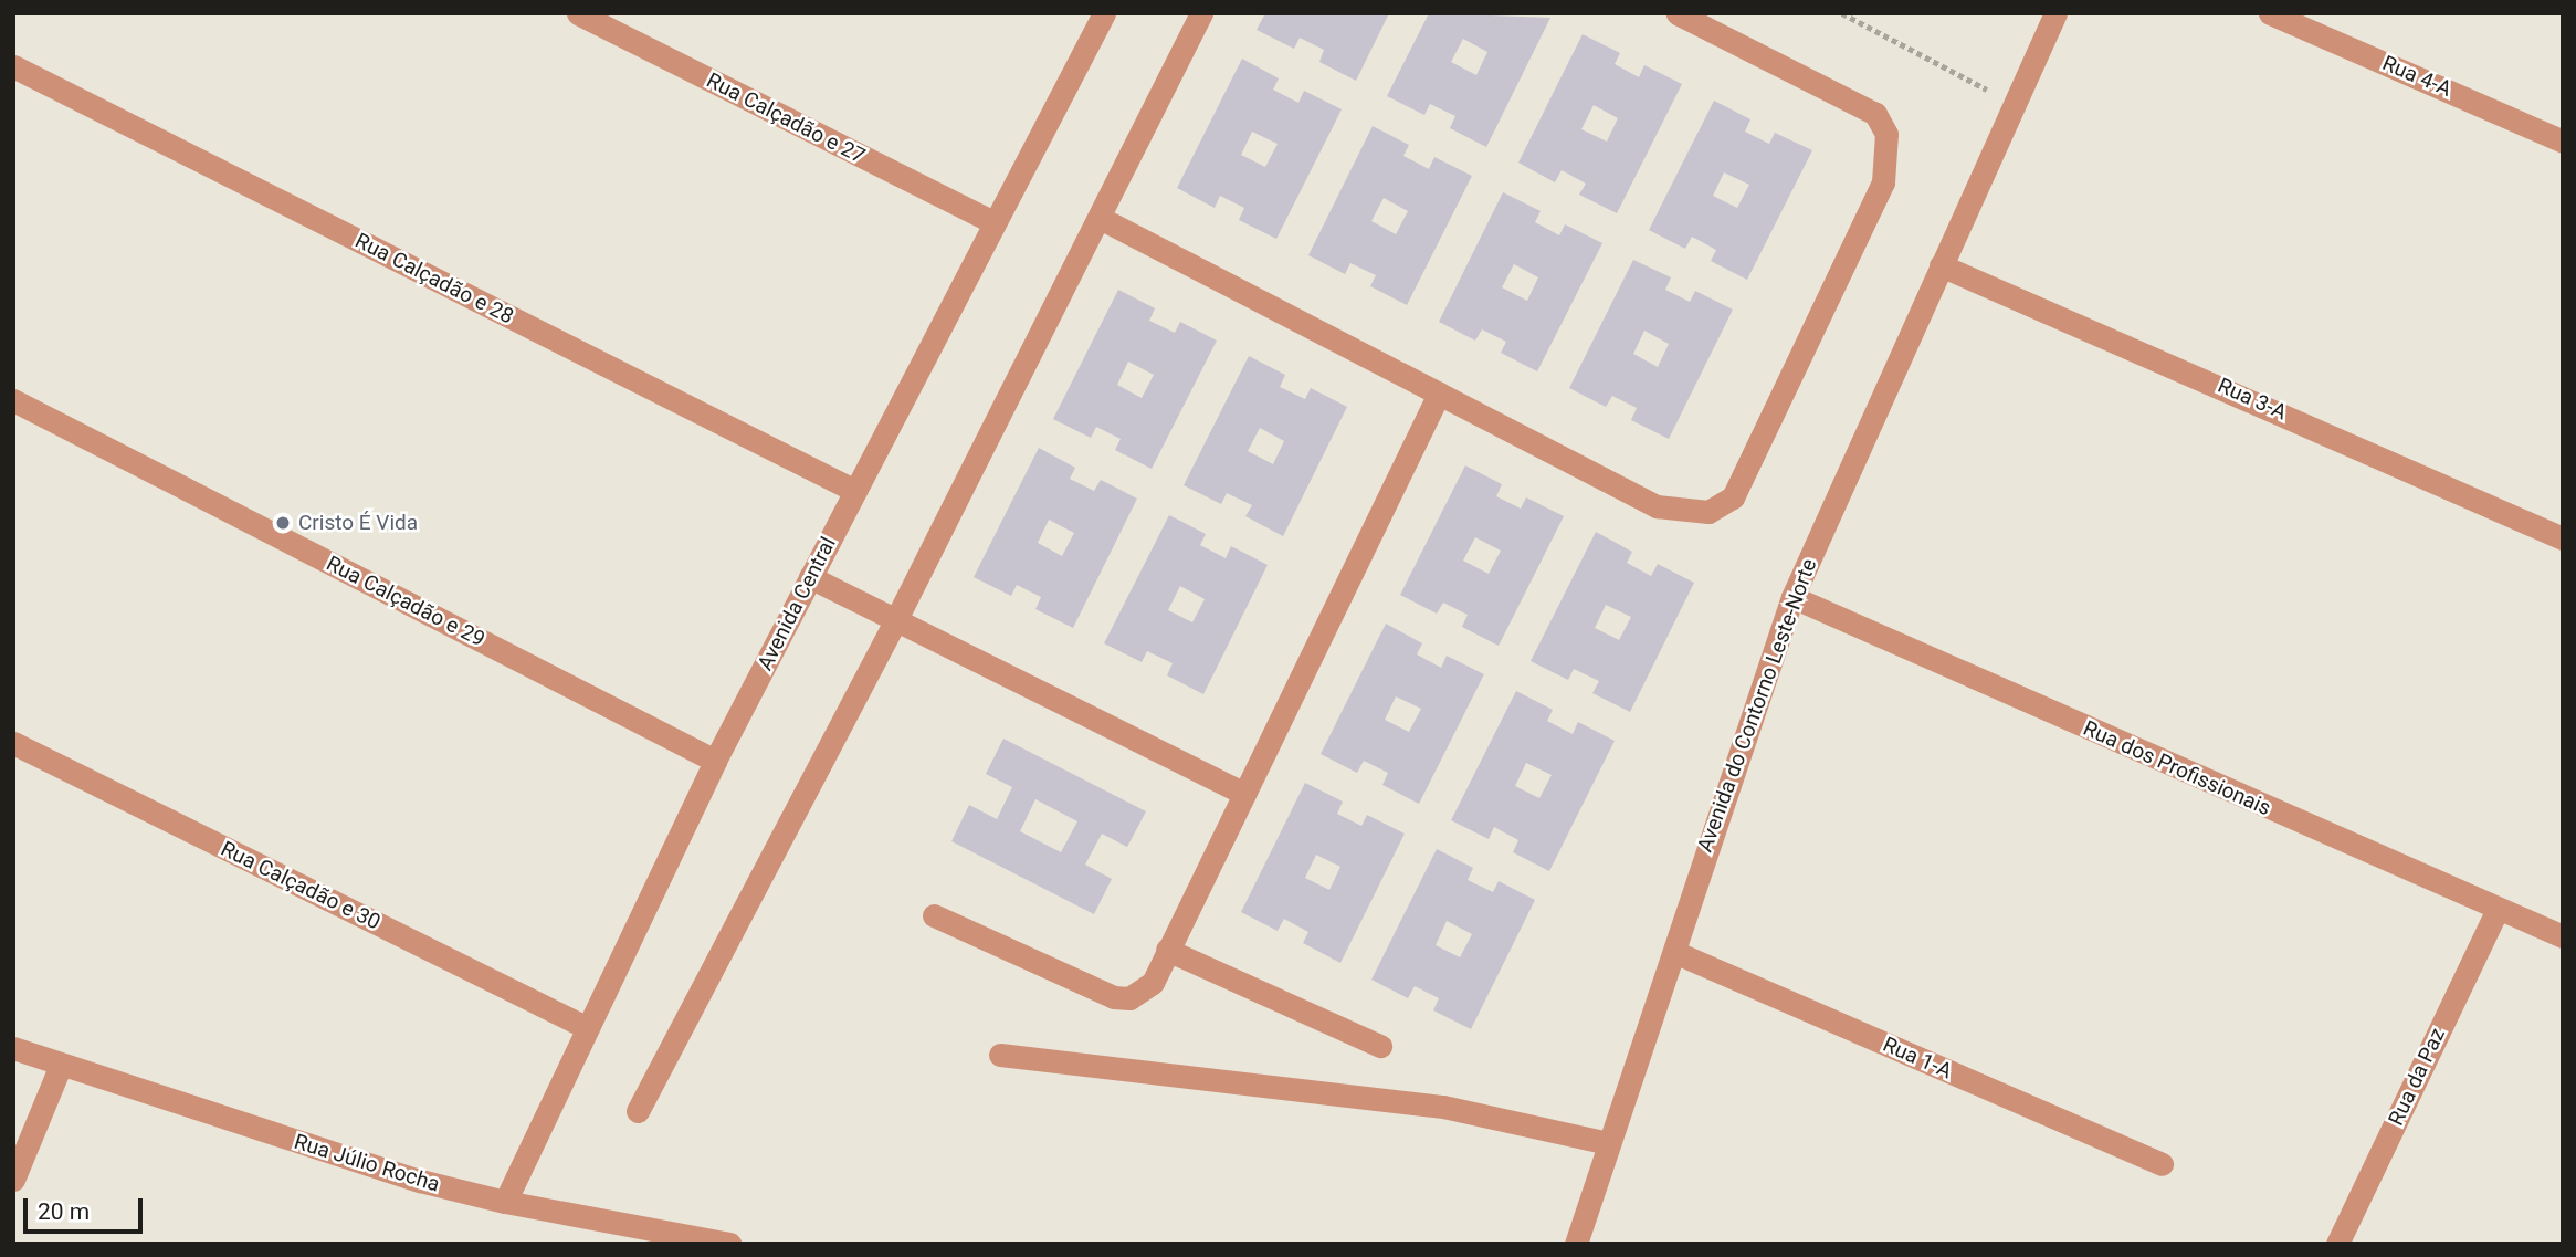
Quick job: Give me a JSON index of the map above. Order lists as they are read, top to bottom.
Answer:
{
  "streets": {
    "street": [
      "Rua 4-A",
      "Rua Calçadão e 27",
      "Rua Calçadão e 28",
      "Rua 3-A",
      "Rua Calçadão e 29",
      "Avenida Central",
      "Avenida do Contorno Leste-Norte",
      "Rua dos Profissionais",
      "Rua Calçadão e 30",
      "Rua 1-A",
      "Rua da Paz",
      "Rua Júlio Rocha"
    ]
  },
  "crossings": [
    ["Rua Calçadão e 27", "Avenida Central"],
    ["Rua Calçadão e 28", "Avenida Central"],
    ["Rua 3-A", "Avenida do Contorno Leste-Norte"],
    ["Rua Calçadão e 29", "Avenida Central"],
    ["Avenida Central", "Rua Calçadão e 30"],
    ["Avenida Central", "Rua Júlio Rocha"],
    ["Avenida do Contorno Leste-Norte", "Rua dos Profissionais"],
    ["Avenida do Contorno Leste-Norte", "Rua 1-A"],
    ["Rua dos Profissionais", "Rua da Paz"]
  ],
  "places": ["Cristo É Vida"],
  "scale_bar": "20 m"
}
